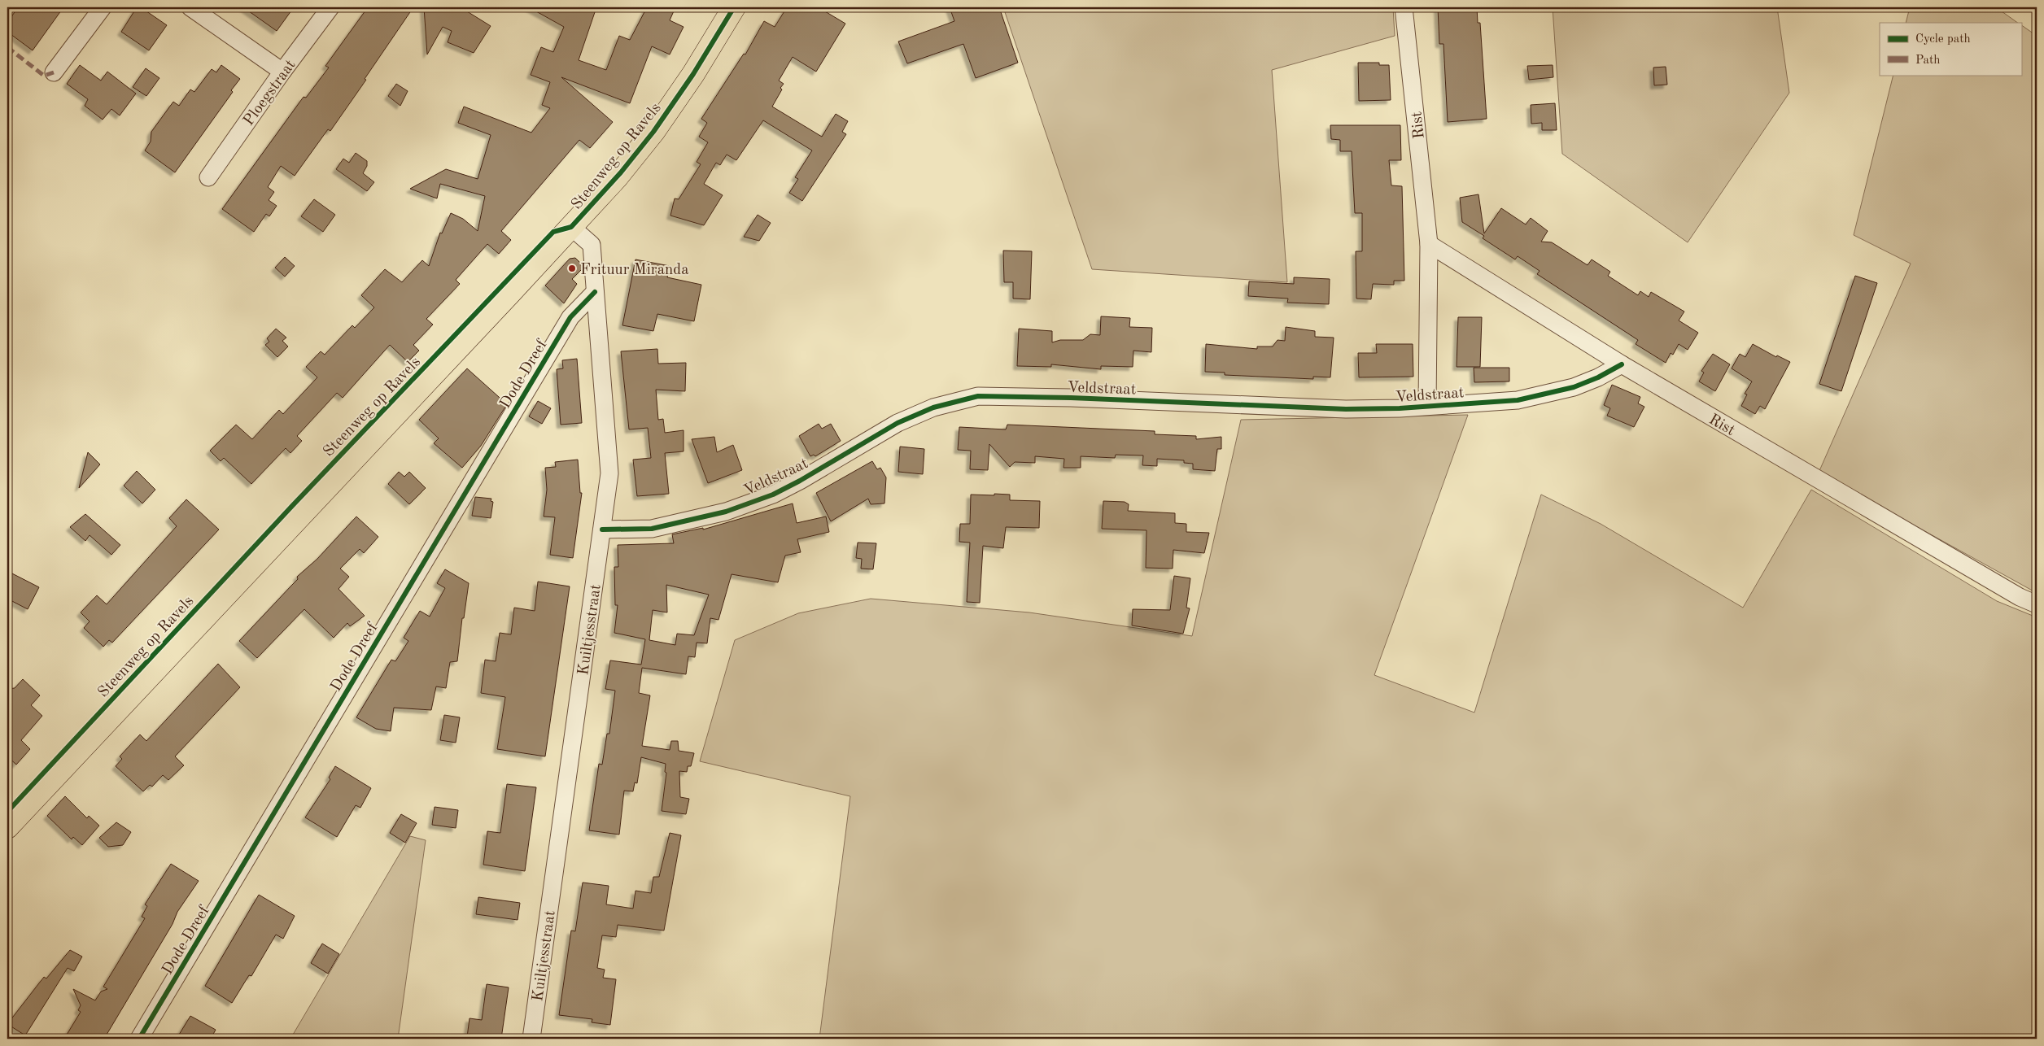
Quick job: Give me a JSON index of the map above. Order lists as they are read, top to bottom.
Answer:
{
  "streets": {
    "main road": ["Steenweg op Ravels"],
    "street": [
      "Ploegstraat",
      "Rist",
      "Dode Dreef",
      "Veldstraat",
      "Kuiltjesstraat"
    ]
  },
  "crossings": [
    ["Rist", "Veldstraat"],
    ["Steenweg op Ravels", "Kuiltjesstraat"],
    ["Dode Dreef", "Kuiltjesstraat"],
    ["Veldstraat", "Kuiltjesstraat"]
  ],
  "places": ["Frituur Miranda"],
  "legend": ["Cycle path", "Path"]
}
